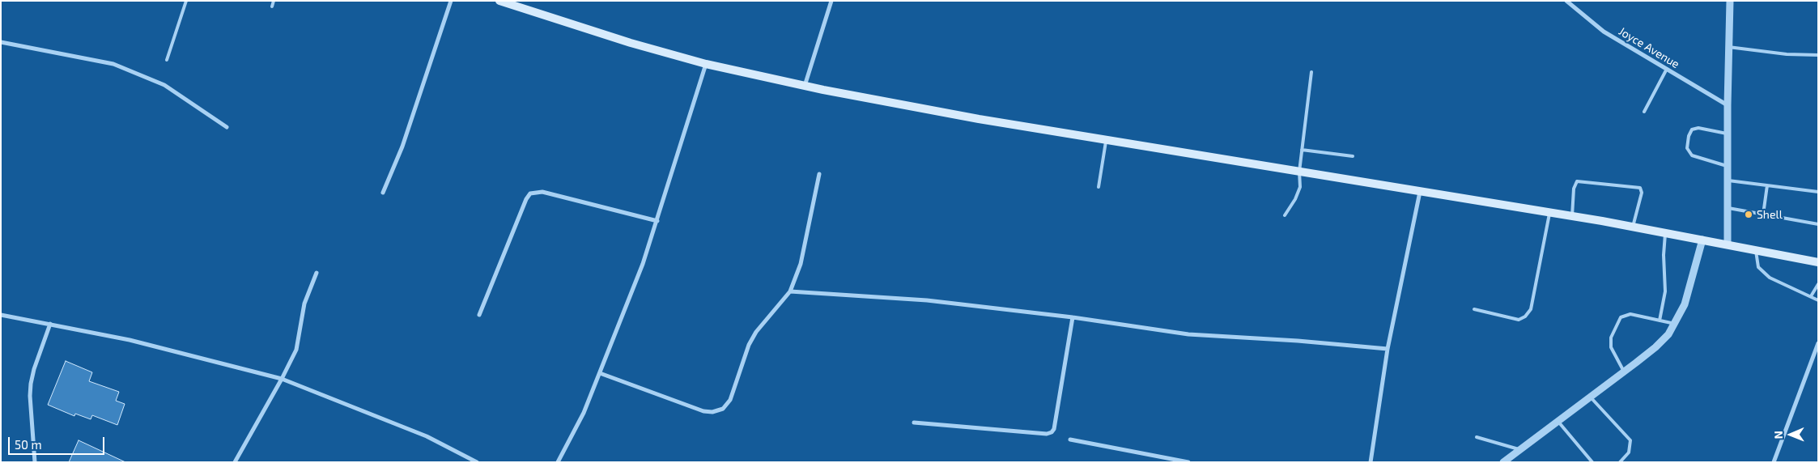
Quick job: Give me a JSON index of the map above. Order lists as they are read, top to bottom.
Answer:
{
  "streets": {
    "street": ["Joyce Avenue"]
  },
  "places": ["Shell"],
  "scale_bar": "50 m",
  "north": "left"
}
